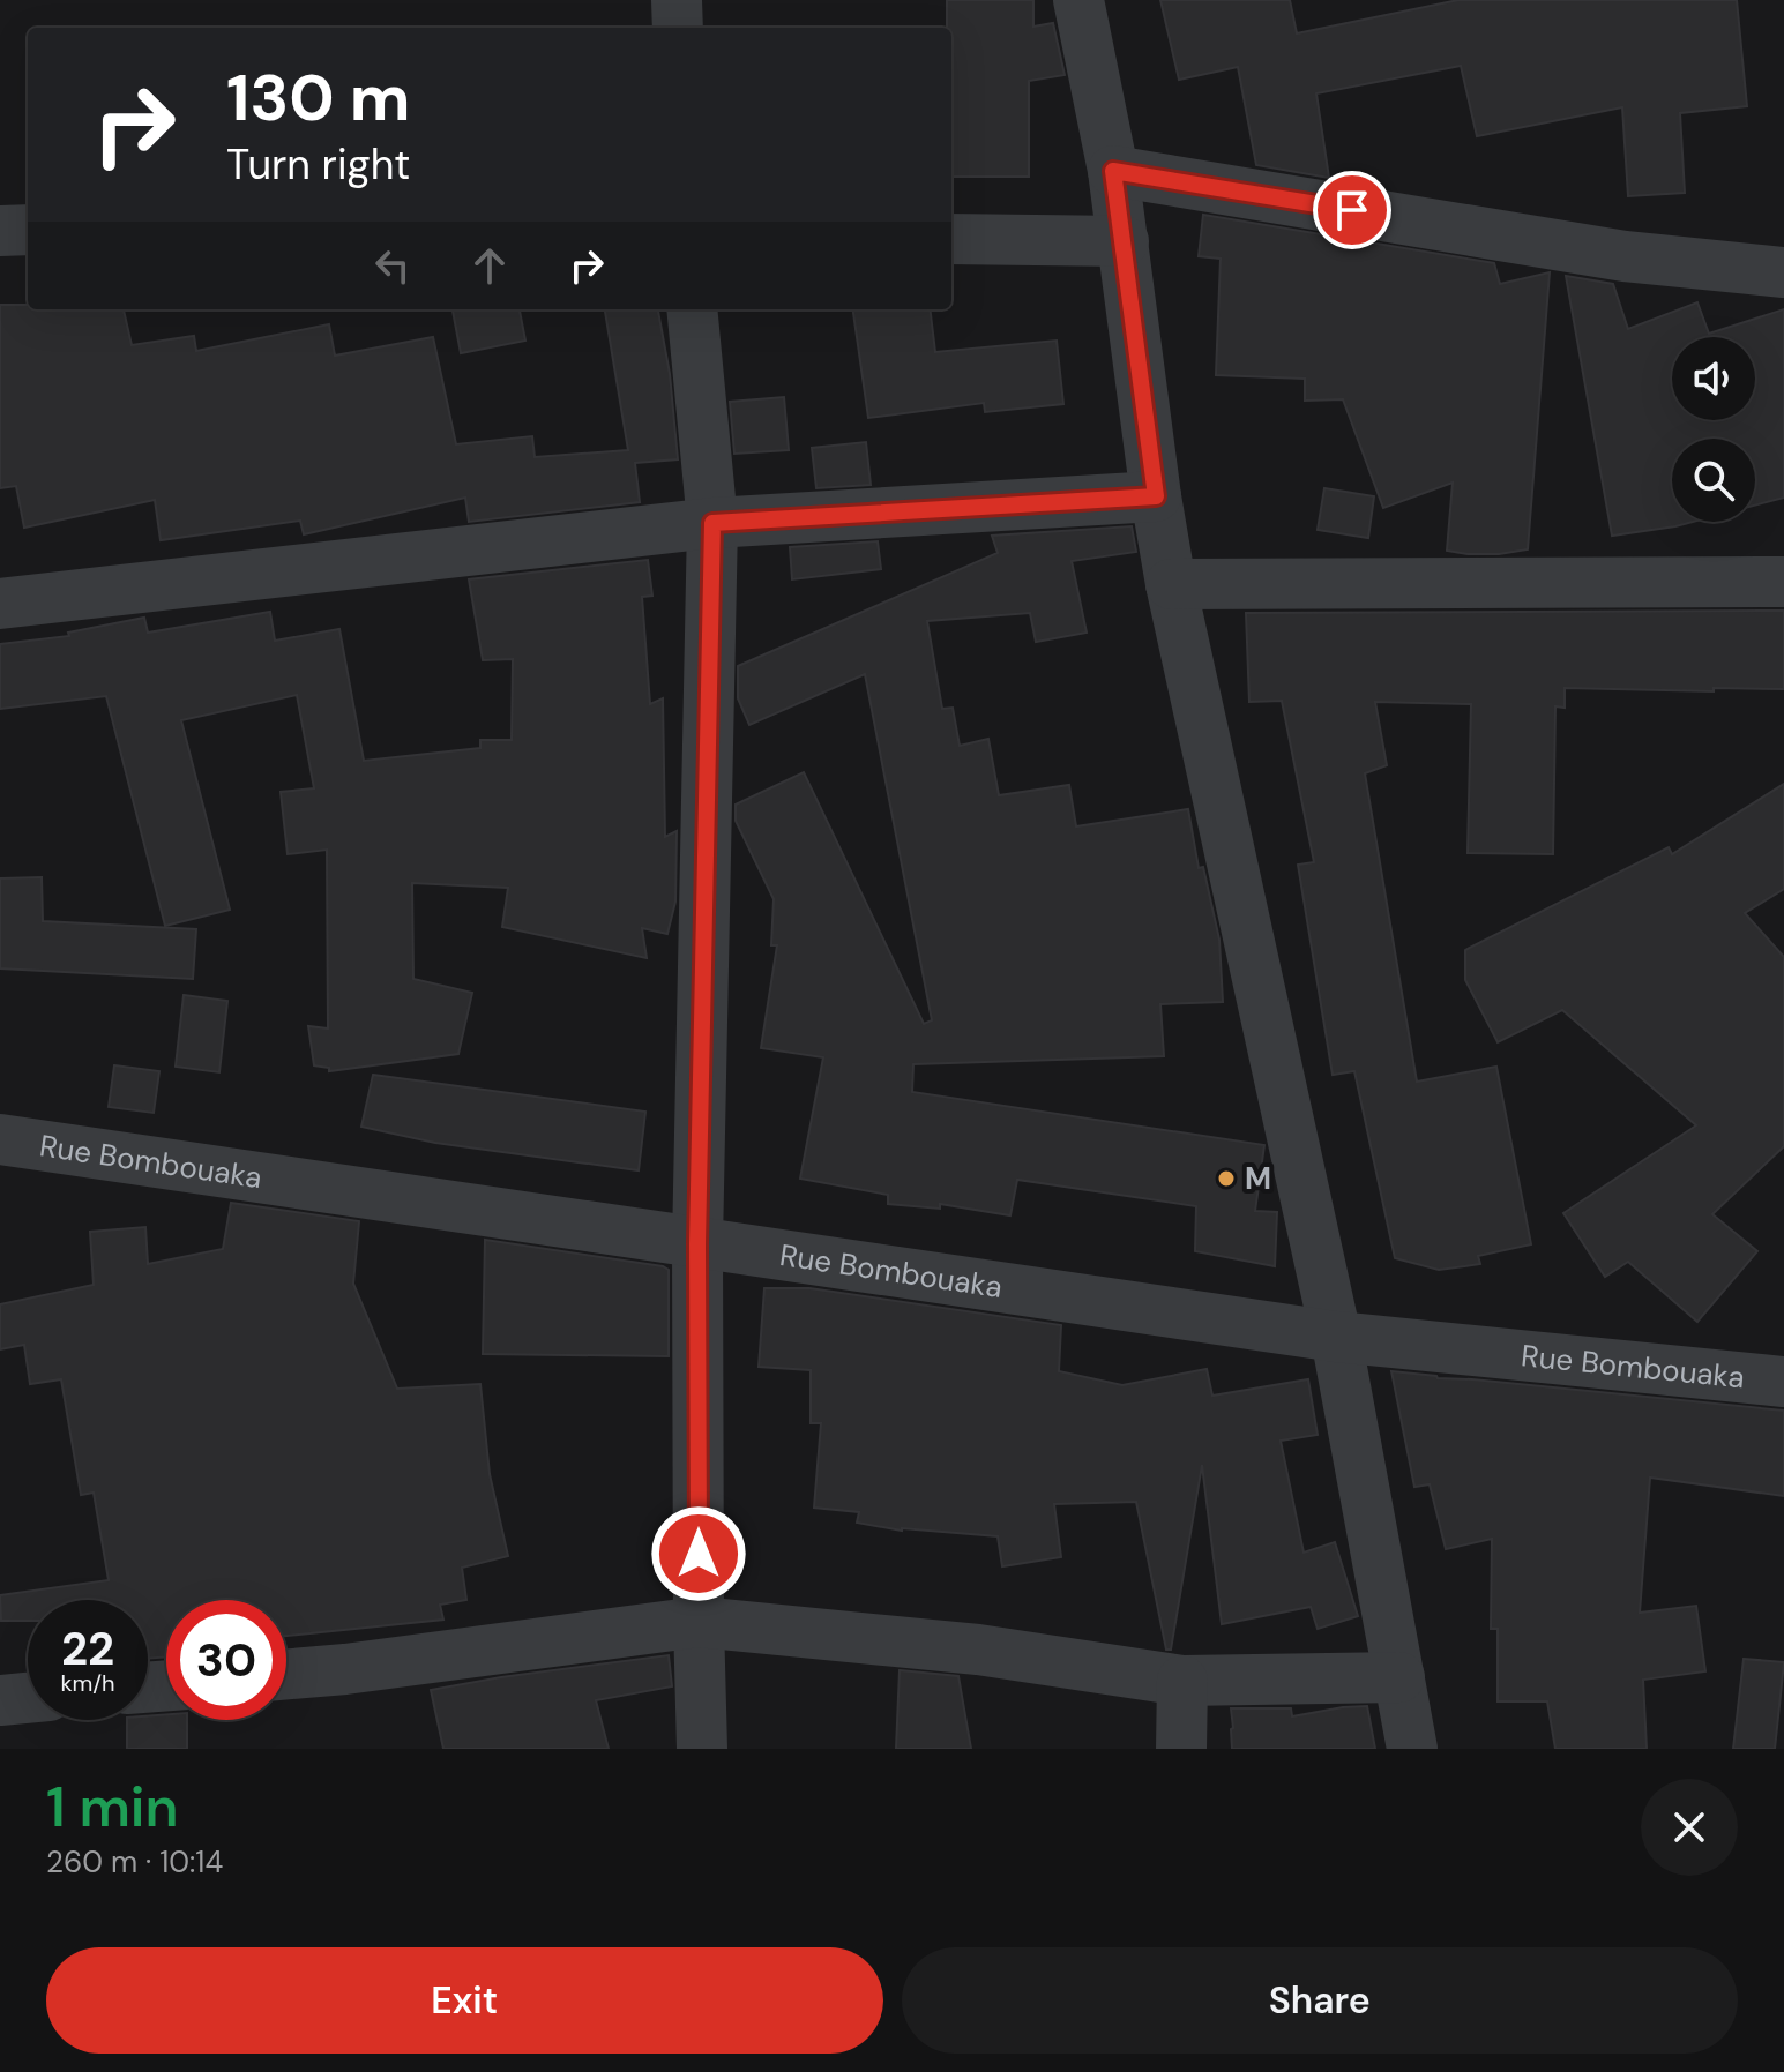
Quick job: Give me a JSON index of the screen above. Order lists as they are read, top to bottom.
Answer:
{
  "streets": {
    "street": ["Rue Bombouaka"]
  },
  "places": ["M"],
  "page": {
    "turn": ["130 m", "Turn right"],
    "speed": "22 km/h",
    "limit": "30",
    "heading": ["1 min", "260 m · 10:14"],
    "buttons": ["Exit", "Share"]
  }
}
